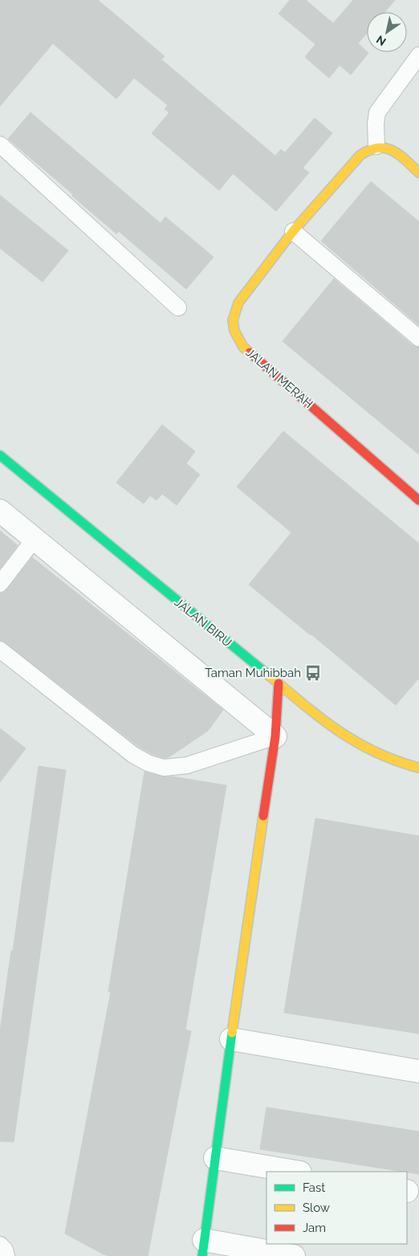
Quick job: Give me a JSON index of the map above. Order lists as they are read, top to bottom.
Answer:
{
  "streets": {
    "street": ["JALAN MERAH", "JALAN BIRU"]
  },
  "places": {
    "bus stop": ["Taman Muhibbah"]
  },
  "legend": ["Fast", "Slow", "Jam"],
  "north": "bottom left"
}
